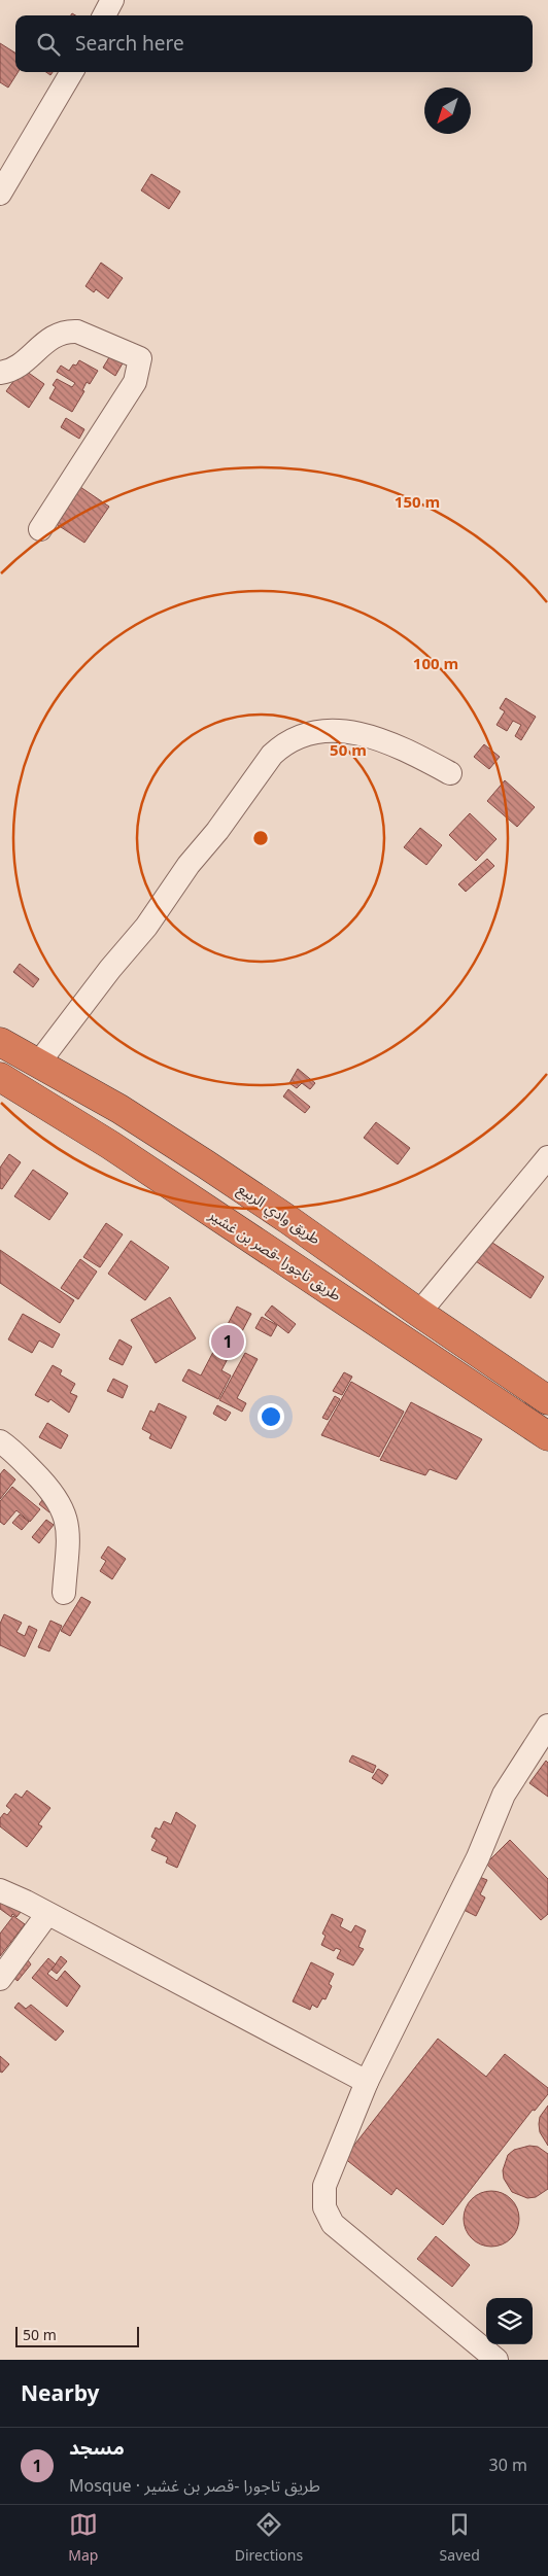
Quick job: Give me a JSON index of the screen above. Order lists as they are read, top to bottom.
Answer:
{
  "streets": {
    "highway": ["طريق وادي الربيع", "طريق تاجورا -قصر بن غشير"]
  },
  "scale_bar": "50 m",
  "north": "bottom left",
  "page": {
    "search": "Search here",
    "pins": "1",
    "scale": "50 m",
    "heading": "Nearby",
    "list": [
      {
        "mark": "1",
        "name": "مسجد",
        "note": "Mosque · طريق تاجورا -قصر بن غشير",
        "value": "30 m"
      }
    ],
    "nav": ["Map", "Directions", "Saved"]
  },
  "rings": ["150 m", "100 m", "50 m"]
}
